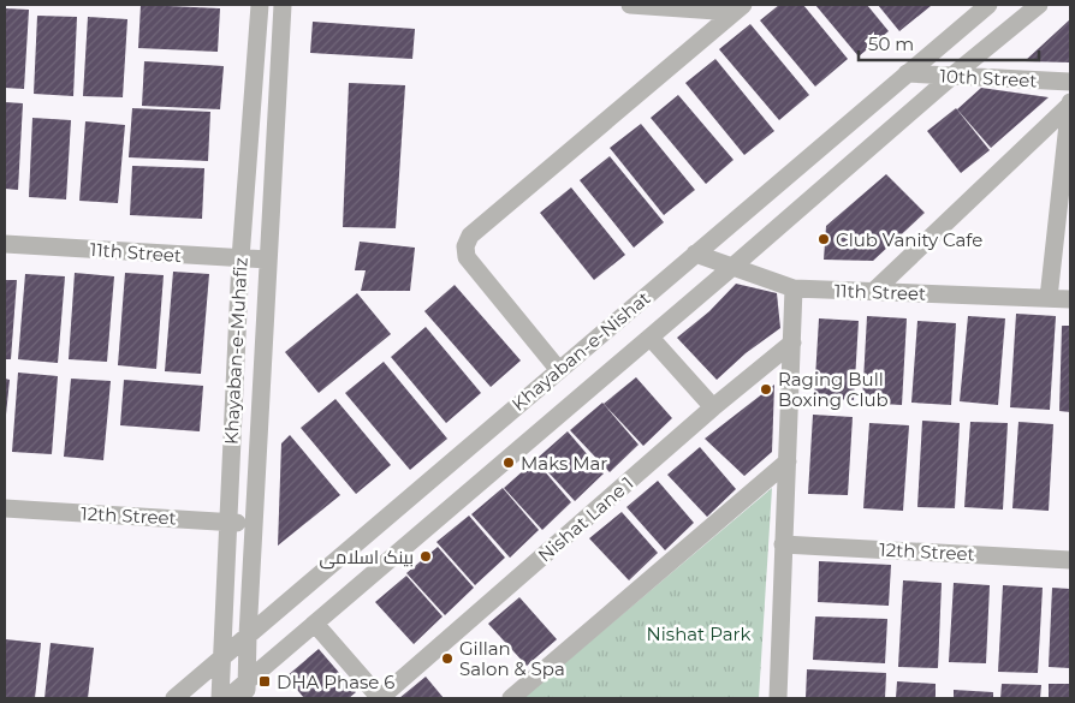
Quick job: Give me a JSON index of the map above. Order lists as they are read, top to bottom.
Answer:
{
  "streets": {
    "street": [
      "10th Street",
      "11th Street",
      "Khayaban-e-Muhafiz",
      "Khayaban-e-Nishat",
      "12th Street",
      "Nishat Lane 1"
    ]
  },
  "crossings": [
    ["10th Street", "Khayaban-e-Nishat"],
    ["11th Street", "Khayaban-e-Muhafiz"],
    ["11th Street", "Khayaban-e-Nishat"],
    ["Khayaban-e-Muhafiz", "Khayaban-e-Nishat"],
    ["Khayaban-e-Muhafiz", "12th Street"]
  ],
  "parks": ["Nishat Park"],
  "places": {
    "other": [
      "Club Vanity Cafe",
      "Raging Bull Boxing Club",
      "Maks Mar",
      "بینک اسلامی",
      "Gillan Salon & Spa"
    ],
    "transit": ["DHA Phase 6"]
  },
  "scale_bar": "50 m"
}
